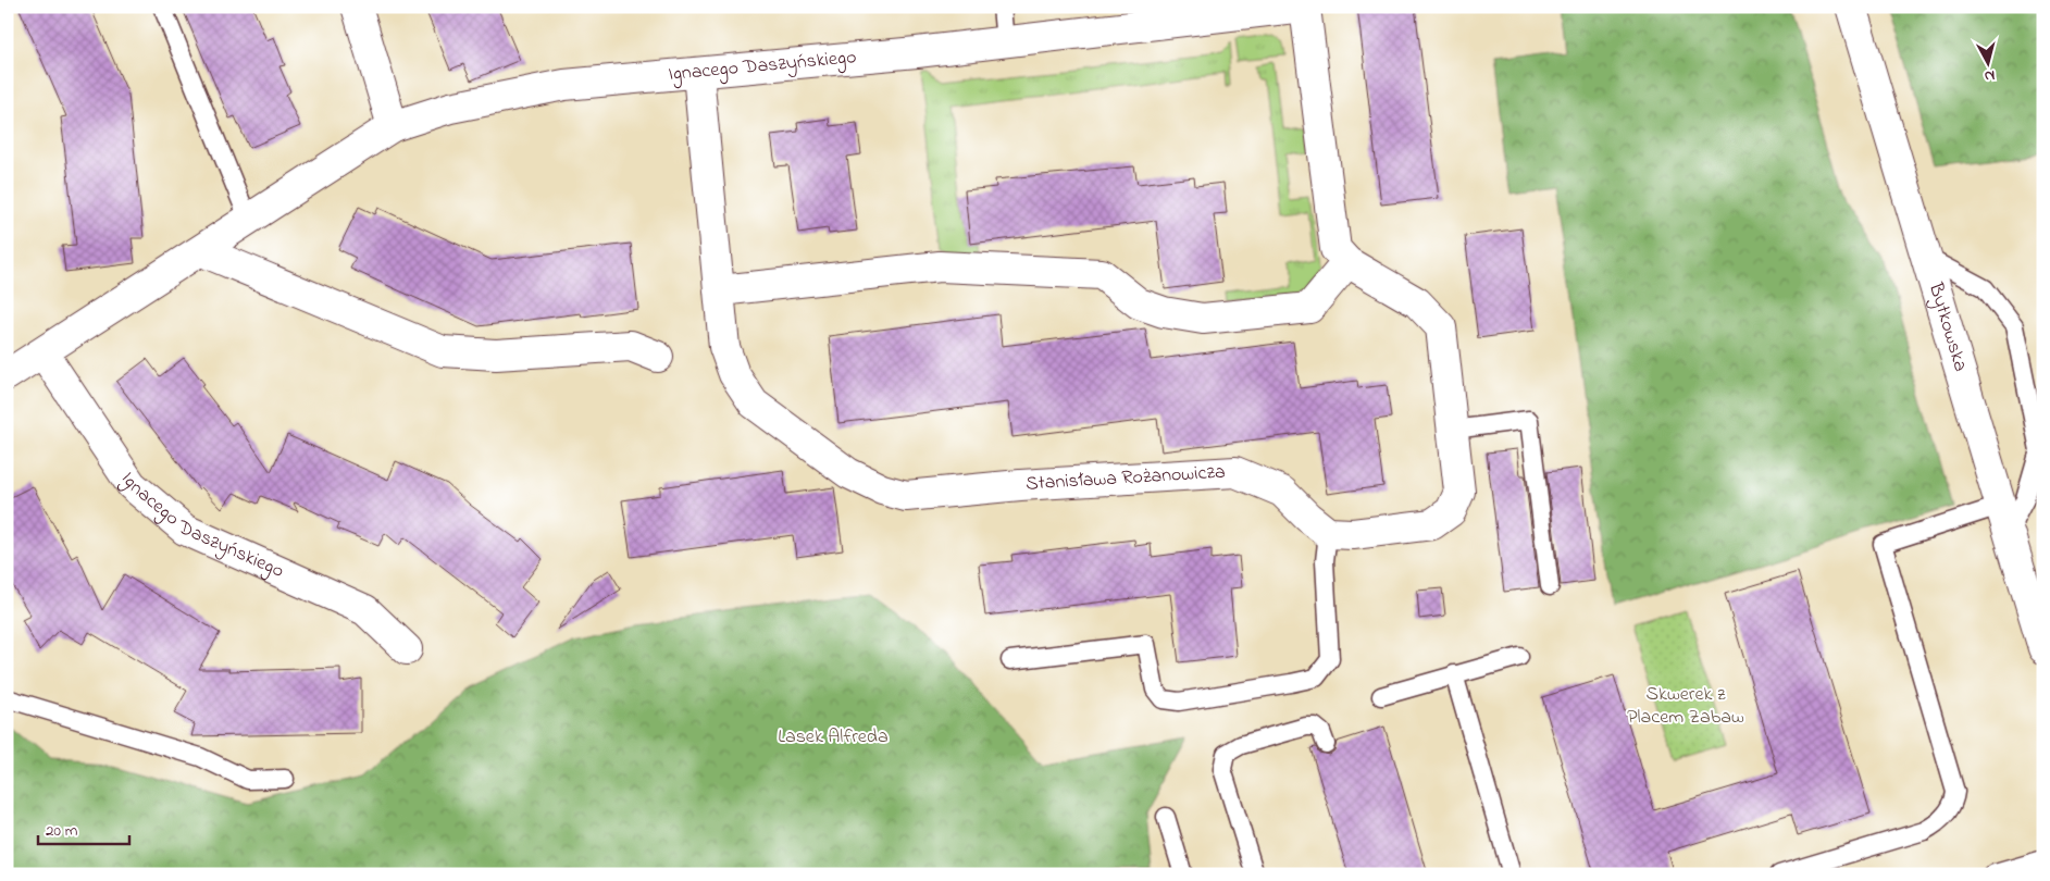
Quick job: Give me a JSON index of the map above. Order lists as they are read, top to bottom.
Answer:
{
  "streets": {
    "street": ["Ignacego Daszyńskiego", "Bytkowska", "Stanisława Rożanowicza"]
  },
  "crossings": [
    ["Ignacego Daszyńskiego", "Stanisława Rożanowicza"]
  ],
  "parks": ["Skwerek z Placem Zabaw", "Lasek Alfreda"],
  "scale_bar": "20 m",
  "north": "bottom"
}
